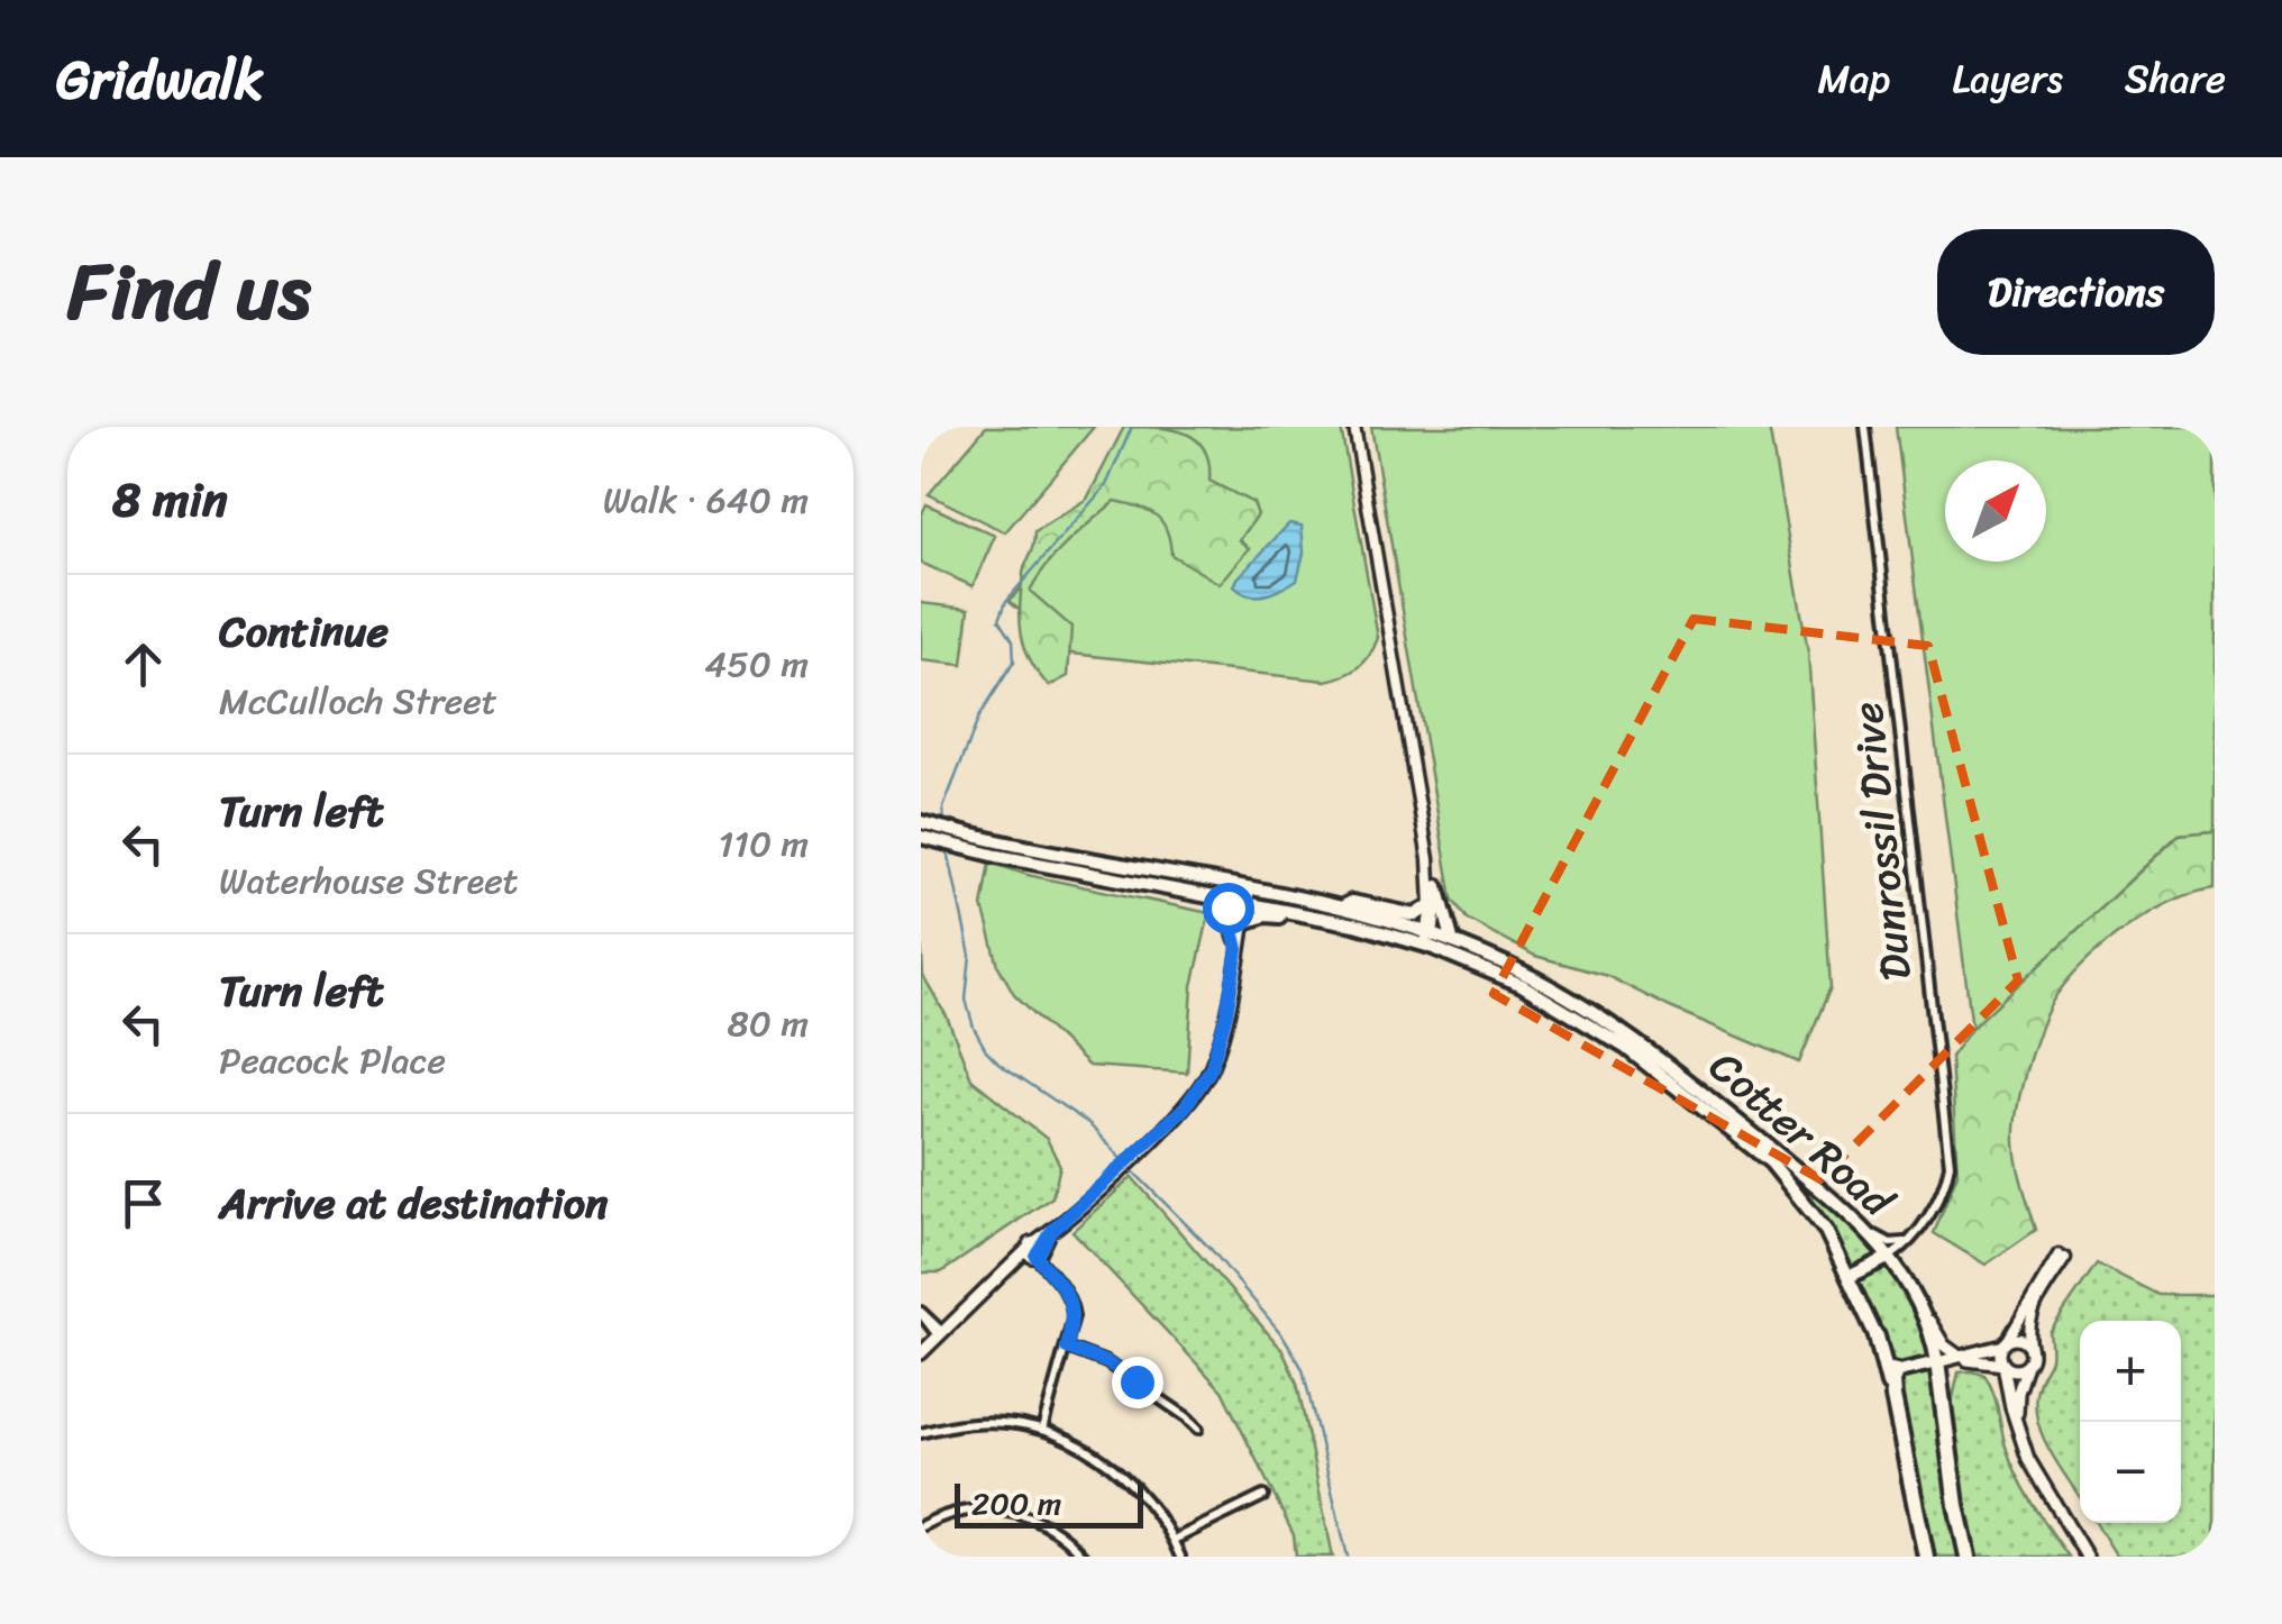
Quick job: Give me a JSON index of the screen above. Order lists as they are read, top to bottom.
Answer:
{
  "streets": {
    "main road": ["Cotter Road"],
    "street": ["Dunrossil Drive"]
  },
  "crossings": [
    ["Dunrossil Drive", "Cotter Road"]
  ],
  "scale_bar": "200 m",
  "north": "top right",
  "page": {
    "header": "Gridwalk",
    "nav": ["Map", "Layers", "Share"],
    "title": "Find us",
    "buttons": "Directions",
    "heading": ["8 min", "Walk · 640 m"],
    "list": [
      ["Continue", "McCulloch Street", "450 m"],
      ["Turn left", "Waterhouse Street", "110 m"],
      ["Turn left", "Peacock Place", "80 m"],
      "Arrive at destination"
    ],
    "map_buttons": ["+", "−"],
    "scale": "200 m"
  }
}
